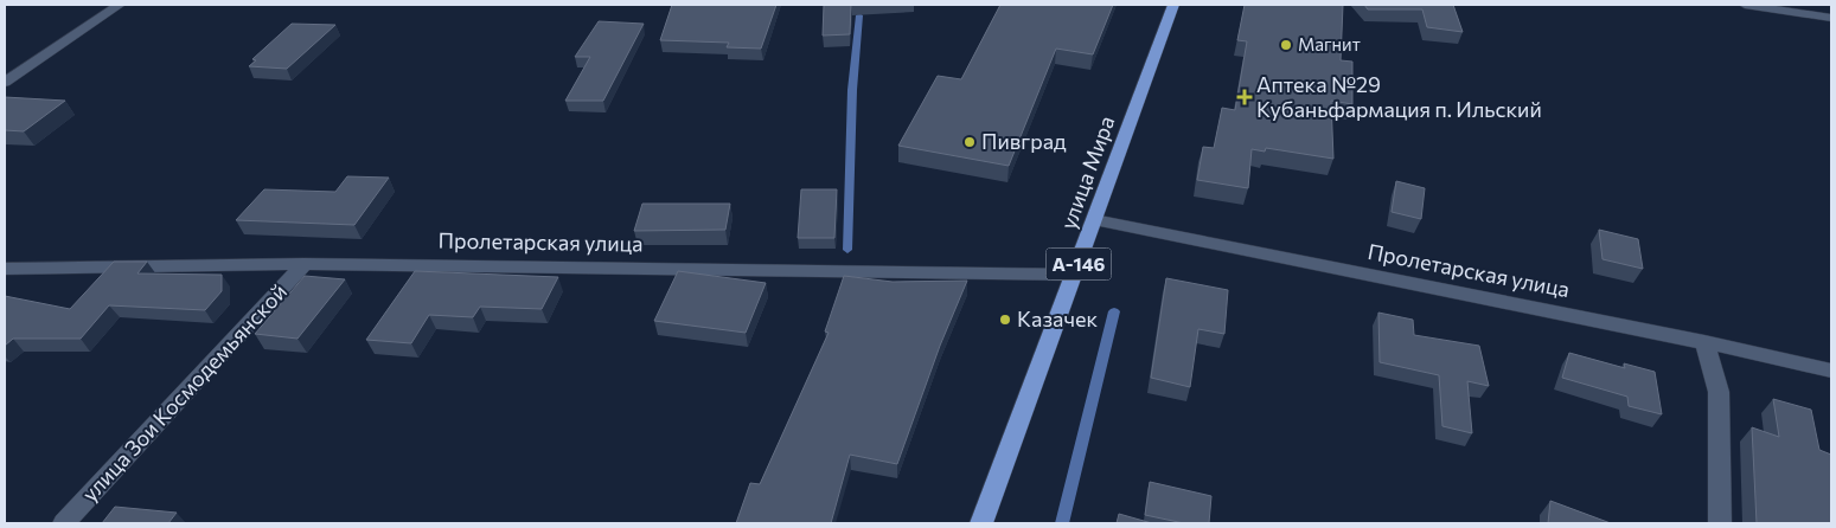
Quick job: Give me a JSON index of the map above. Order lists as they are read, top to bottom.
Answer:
{
  "streets": {
    "highway": ["улица Мира", "А-146"],
    "street": ["Пролетарская улица", "улица Зои Космодемьянской"]
  },
  "crossings": [
    ["улица Мира", "Пролетарская улица"],
    ["Пролетарская улица", "улица Зои Космодемьянской"]
  ],
  "places": {
    "other": ["Магнит", "Пивград", "Казачек"],
    "health": ["Аптека №29 Кубаньфармация п. Ильский"]
  }
}
